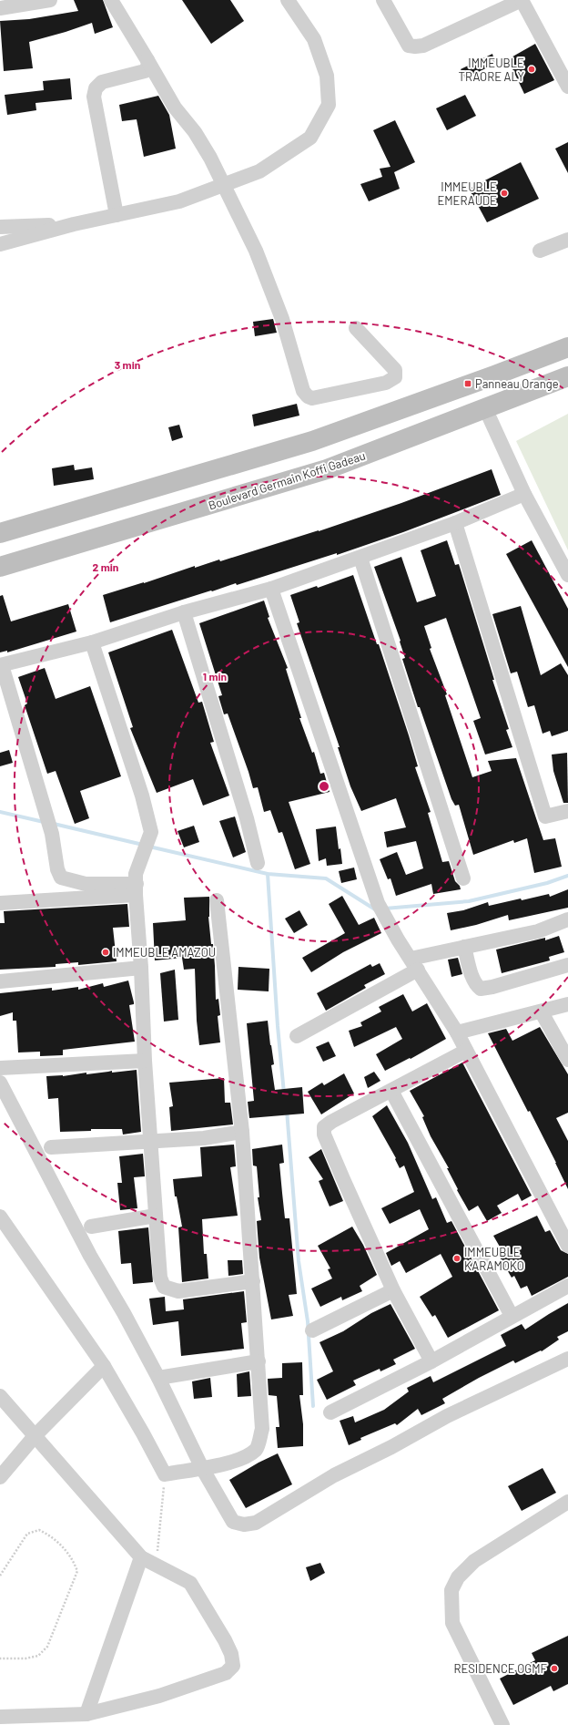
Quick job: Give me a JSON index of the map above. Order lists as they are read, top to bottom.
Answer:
{
  "streets": {
    "main road": ["Boulevard Germain Koffi Gadeau"]
  },
  "places": {
    "other": [
      "IMMEUBLE TRAORE ALY",
      "IMMEUBLE EMERAUDE",
      "IMMEUBLE AMAZOU",
      "IMMEUBLE KARAMOKO",
      "RESIDENCE OGMF"
    ],
    "transit": ["Panneau Orange"]
  },
  "rings": ["3 min", "2 min", "1 min"]
}
